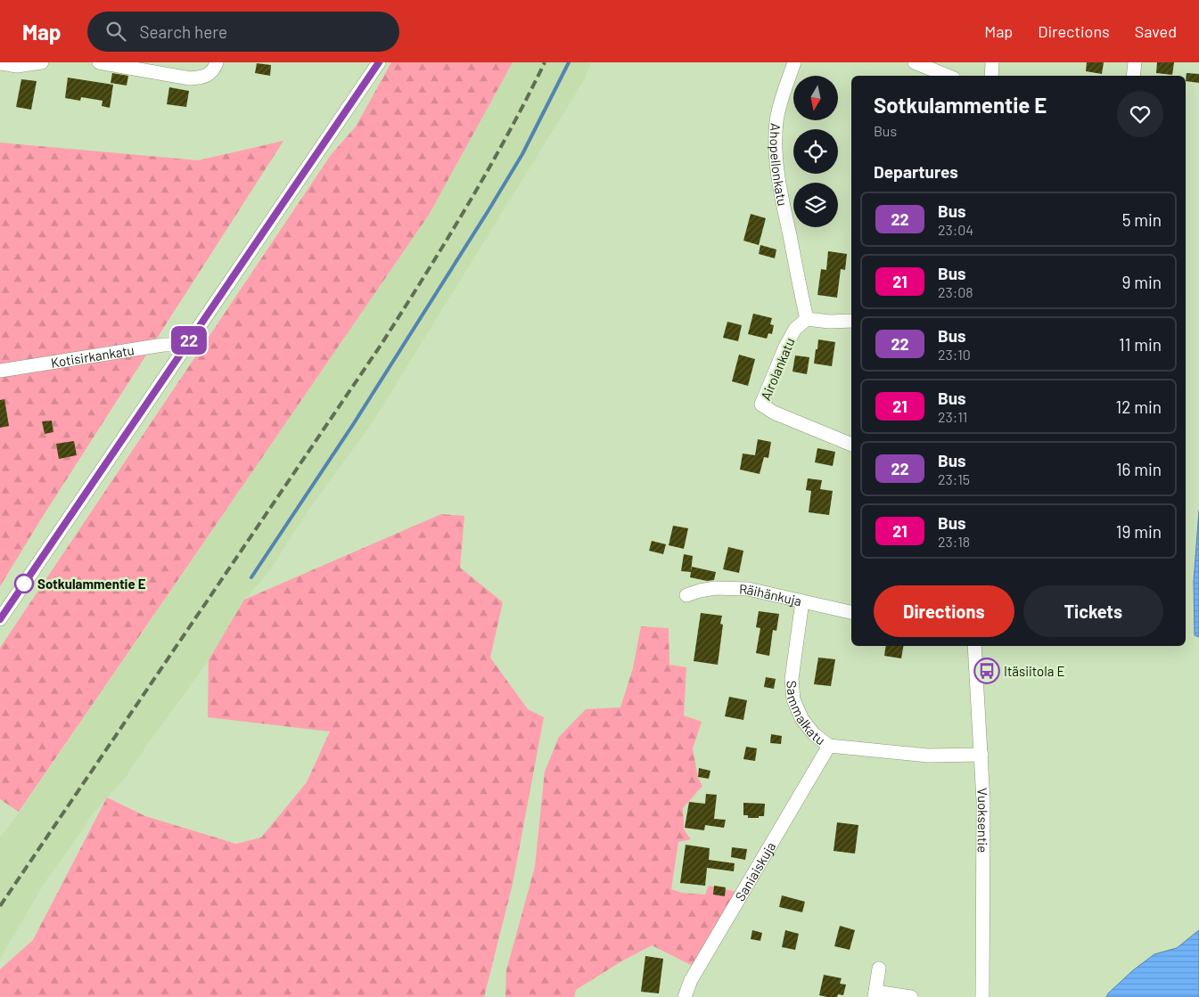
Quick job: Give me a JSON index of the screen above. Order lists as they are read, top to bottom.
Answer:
{
  "streets": {
    "street": [
      "Ahopellonkatu",
      "Kotisirkankatu",
      "Airolankatu",
      "Räihänkuja",
      "Sammalkatu",
      "Vuoksentie",
      "Saniaiskuja"
    ]
  },
  "crossings": [
    ["Ahopellonkatu", "Airolankatu"],
    ["Räihänkuja", "Sammalkatu"],
    ["Sammalkatu", "Vuoksentie"],
    ["Sammalkatu", "Saniaiskuja"]
  ],
  "places": {
    "other": ["Sotkulammentie E"],
    "bus stop": ["Itäsiitola E"]
  },
  "lines": ["bus line 22"],
  "north": "bottom",
  "page": {
    "header": "Map",
    "search": "Search here",
    "nav": ["Map", "Directions", "Saved"],
    "on_map": "22",
    "heading": [
      ["Sotkulammentie E", "Bus"],
      "Departures"
    ],
    "list": [
      {
        "mark": "22",
        "name": "Bus",
        "note": "23:04",
        "value": "5 min"
      },
      {
        "mark": "21",
        "name": "Bus",
        "note": "23:08",
        "value": "9 min"
      },
      {
        "mark": "22",
        "name": "Bus",
        "note": "23:10",
        "value": "11 min"
      },
      {
        "mark": "21",
        "name": "Bus",
        "note": "23:11",
        "value": "12 min"
      },
      {
        "mark": "22",
        "name": "Bus",
        "note": "23:15",
        "value": "16 min"
      },
      {
        "mark": "21",
        "name": "Bus",
        "note": "23:18",
        "value": "19 min"
      }
    ],
    "buttons": ["Directions", "Tickets"]
  }
}
